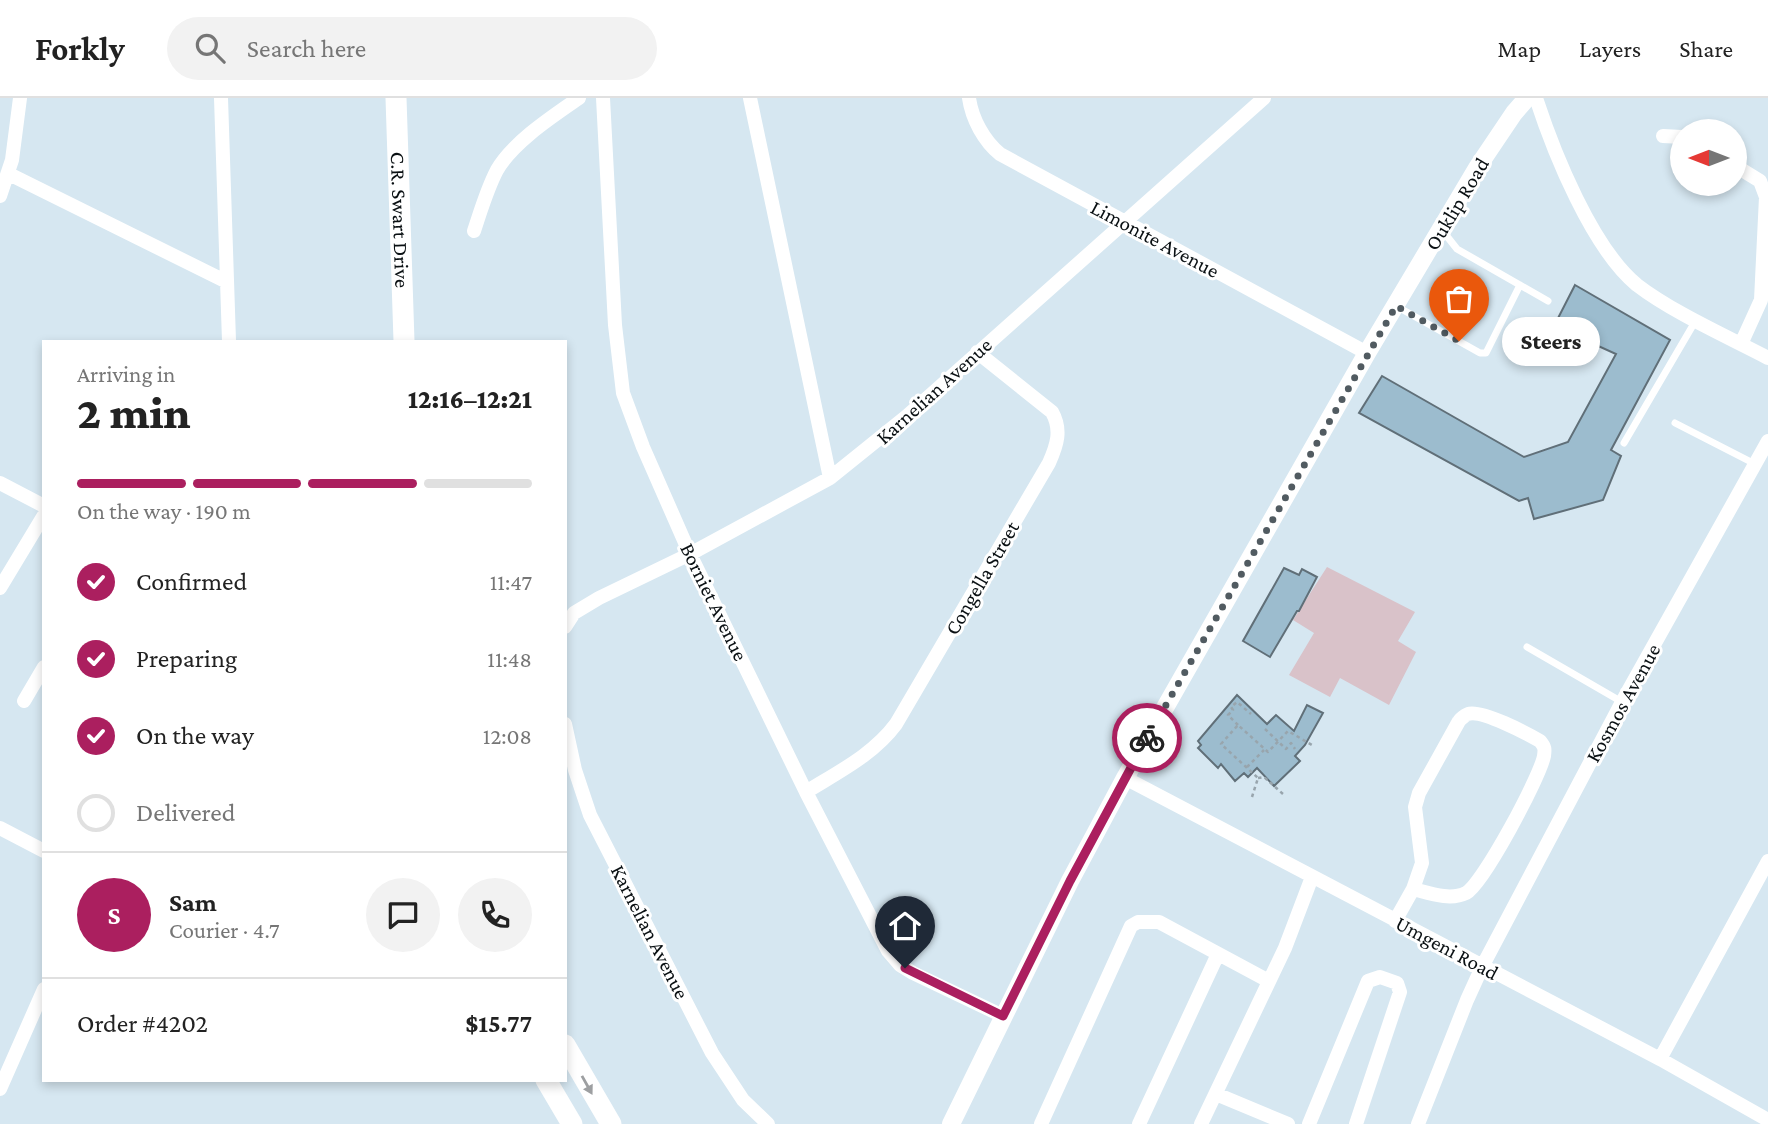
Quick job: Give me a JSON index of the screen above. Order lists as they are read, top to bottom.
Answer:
{
  "streets": {
    "main road": ["C.R. Swart Drive"],
    "street": [
      "Ouklip Road",
      "Limonite Avenue",
      "Karnelian Avenue",
      "Congella Street",
      "Borniet Avenue",
      "Kosmos Avenue",
      "Umgeni Road"
    ]
  },
  "crossings": [
    ["Ouklip Road", "Limonite Avenue"],
    ["Ouklip Road", "Borniet Avenue"],
    ["Ouklip Road", "Umgeni Road"],
    ["Limonite Avenue", "Karnelian Avenue"],
    ["Karnelian Avenue", "Congella Street"],
    ["Karnelian Avenue", "Borniet Avenue"],
    ["Congella Street", "Borniet Avenue"],
    ["Kosmos Avenue", "Umgeni Road"]
  ],
  "places": ["Steers"],
  "north": "left",
  "page": {
    "header": "Forkly",
    "search": "Search here",
    "nav": ["Map", "Layers", "Share"],
    "bubble": "Steers",
    "heading": ["2 min", "Arriving in", "12:16–12:21"],
    "panel": [
      "Sam",
      "Courier · 4.7",
      "Order #4202",
      "$15.77"
    ],
    "bar": "On the way · 190 m",
    "list": [
      ["Confirmed", "11:47"],
      ["Preparing", "11:48"],
      ["On the way", "12:08"],
      "Delivered"
    ],
    "round": "S"
  }
}
